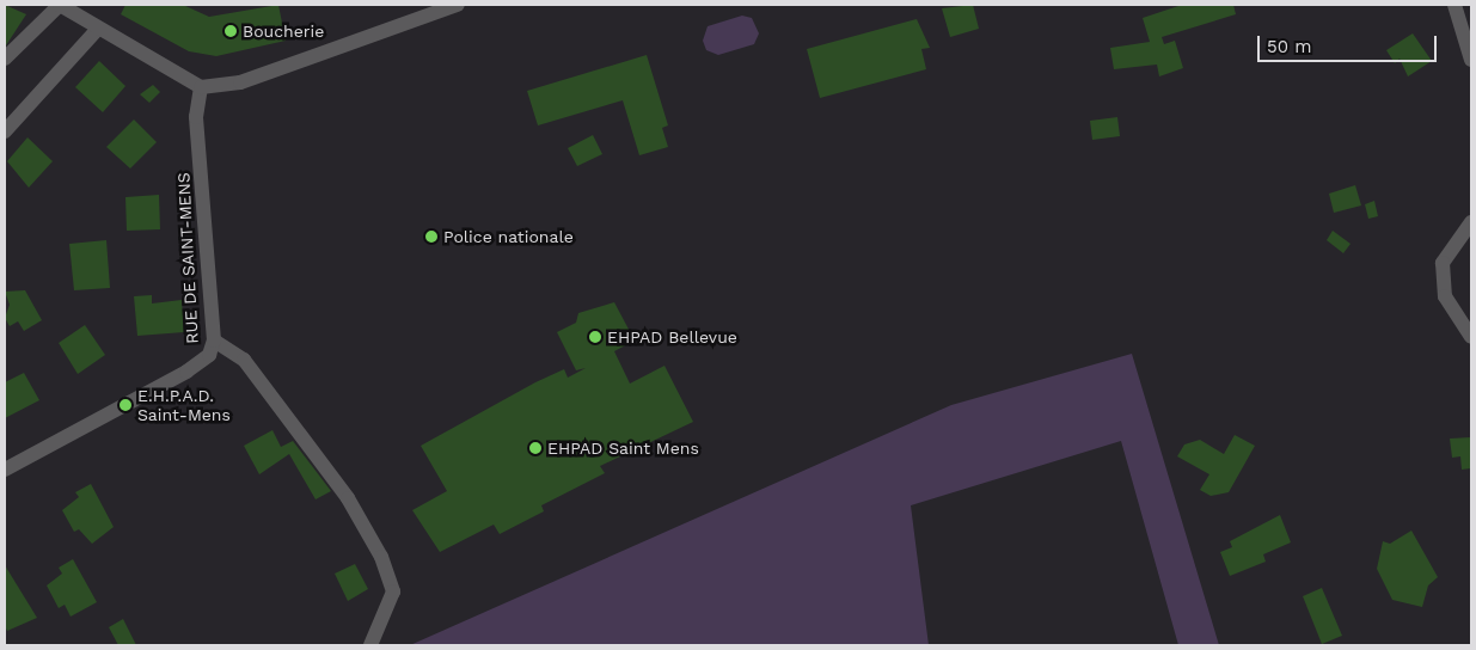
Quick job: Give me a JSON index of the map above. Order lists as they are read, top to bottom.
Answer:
{
  "streets": {
    "street": ["RUE DE SAINT-MENS"]
  },
  "places": [
    "Boucherie",
    "Police nationale",
    "EHPAD Bellevue",
    "E.H.P.A.D. Saint-Mens",
    "EHPAD Saint Mens"
  ],
  "scale_bar": "50 m"
}
